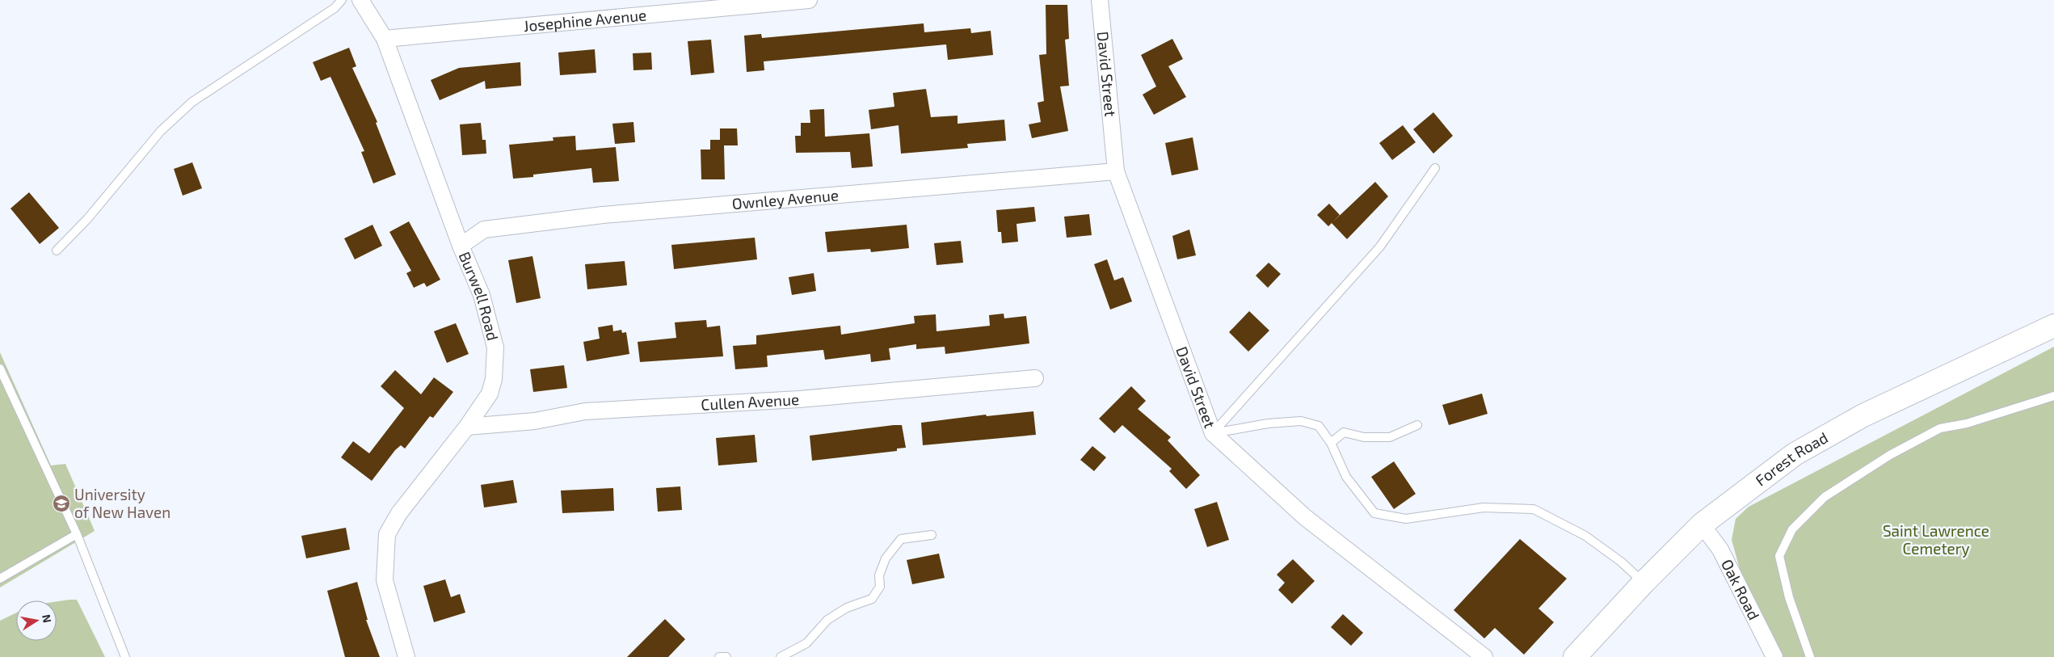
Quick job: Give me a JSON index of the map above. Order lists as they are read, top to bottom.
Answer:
{
  "streets": {
    "main road": ["Forest Road"],
    "street": [
      "Josephine Avenue",
      "David Street",
      "Ownley Avenue",
      "Burwell Road",
      "Cullen Avenue",
      "Oak Road"
    ]
  },
  "crossings": [
    ["Josephine Avenue", "Burwell Road"],
    ["David Street", "Ownley Avenue"],
    ["Ownley Avenue", "Burwell Road"],
    ["Burwell Road", "Cullen Avenue"],
    ["Forest Road", "Oak Road"]
  ],
  "parks": ["Saint Lawrence Cemetery"],
  "places": {
    "school or university": ["University of New Haven"]
  },
  "north": "right"
}
